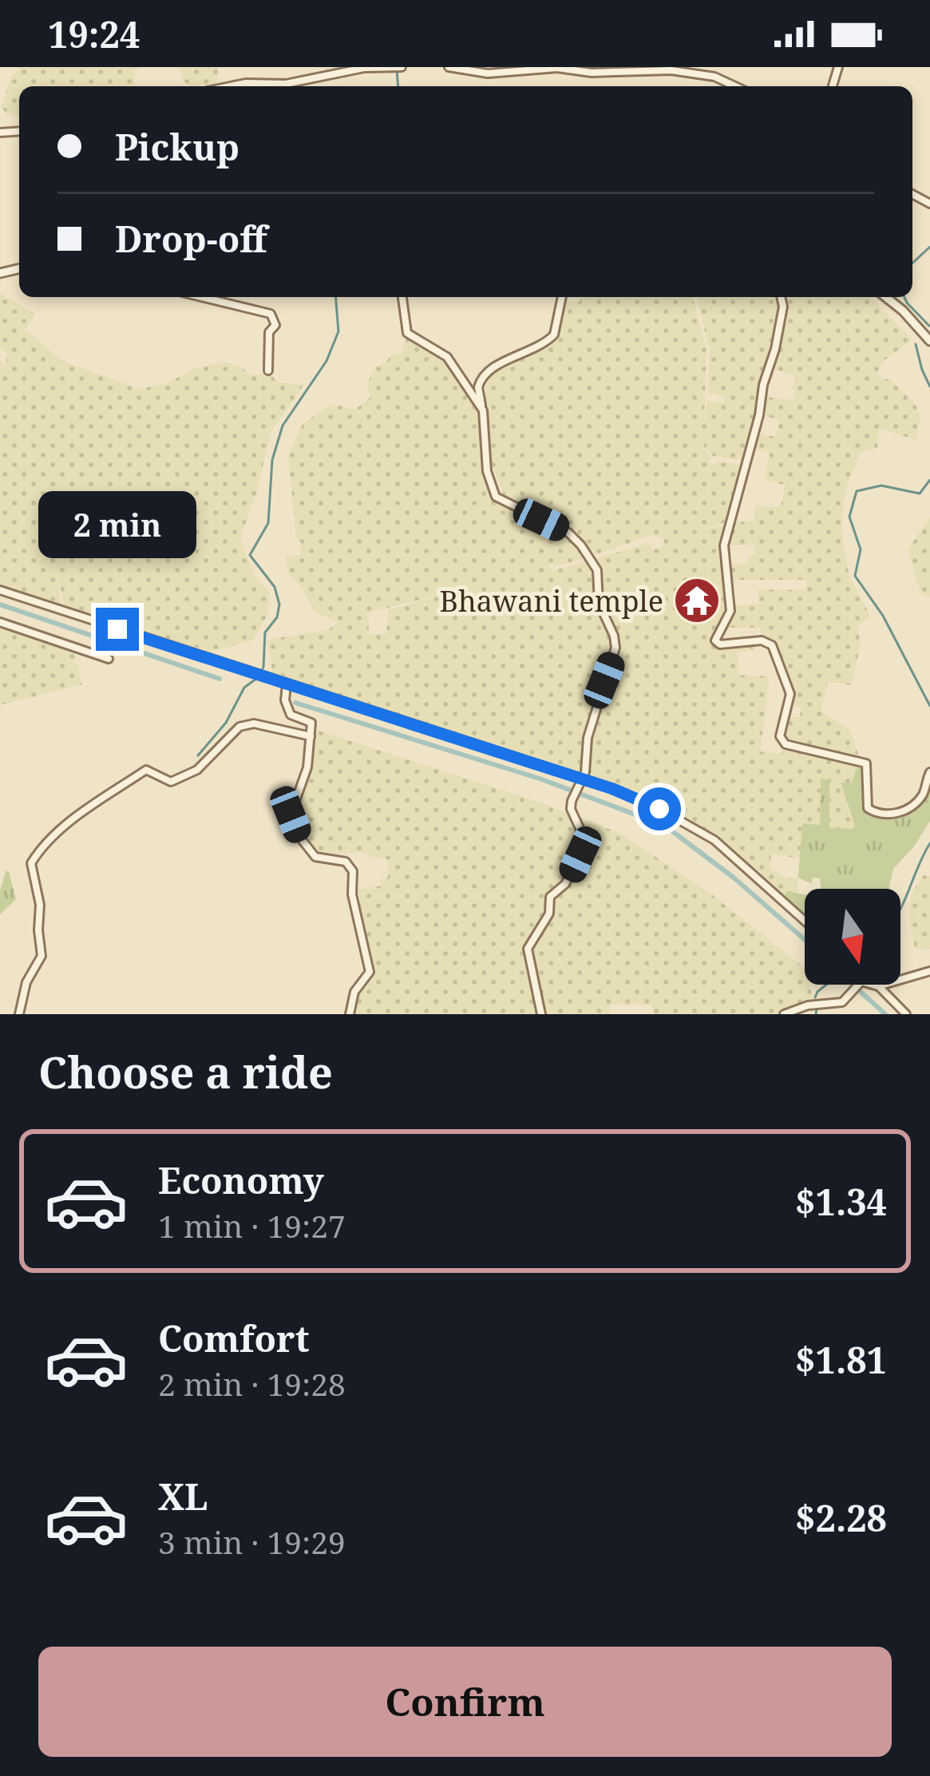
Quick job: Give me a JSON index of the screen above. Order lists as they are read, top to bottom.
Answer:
{
  "places": {
    "temple": ["Bhawani temple"]
  },
  "north": "bottom",
  "page": {
    "status": "19:24",
    "banner": ["Pickup", "Drop-off"],
    "bubble": "2 min",
    "heading": "Choose a ride",
    "list": [
      {
        "name": "Economy",
        "note": "1 min · 19:27",
        "value": "$1.34"
      },
      {
        "name": "Comfort",
        "note": "2 min · 19:28",
        "value": "$1.81"
      },
      {
        "name": "XL",
        "note": "3 min · 19:29",
        "value": "$2.28"
      }
    ],
    "buttons": "Confirm"
  }
}
